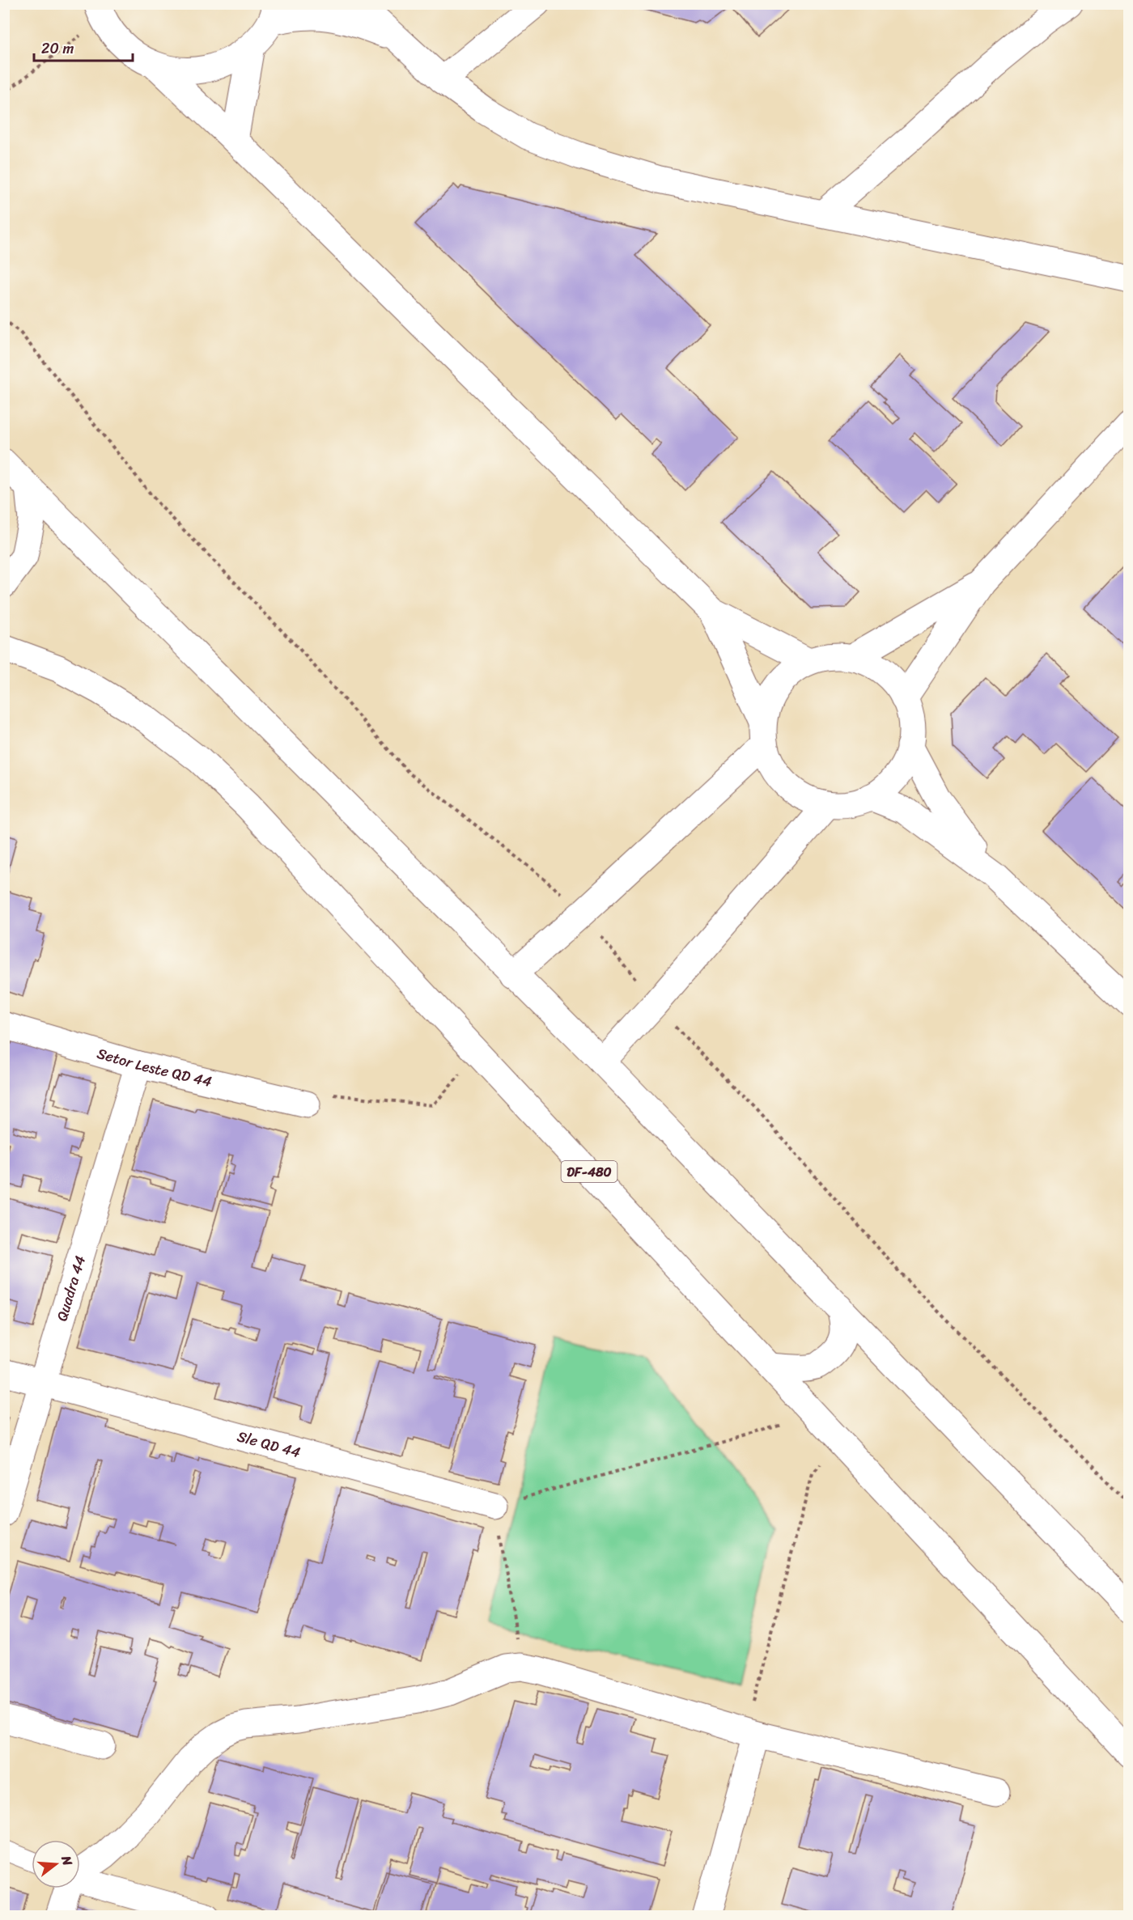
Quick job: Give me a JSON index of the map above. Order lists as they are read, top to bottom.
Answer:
{
  "streets": {
    "street": [
      "Setor Leste QD 44",
      "DF-480",
      "Quadra 44",
      "Sle QD 44"
    ]
  },
  "crossings": [
    ["Setor Leste QD 44", "Quadra 44"],
    ["Quadra 44", "Sle QD 44"]
  ],
  "scale_bar": "20 m",
  "north": "right"
}
